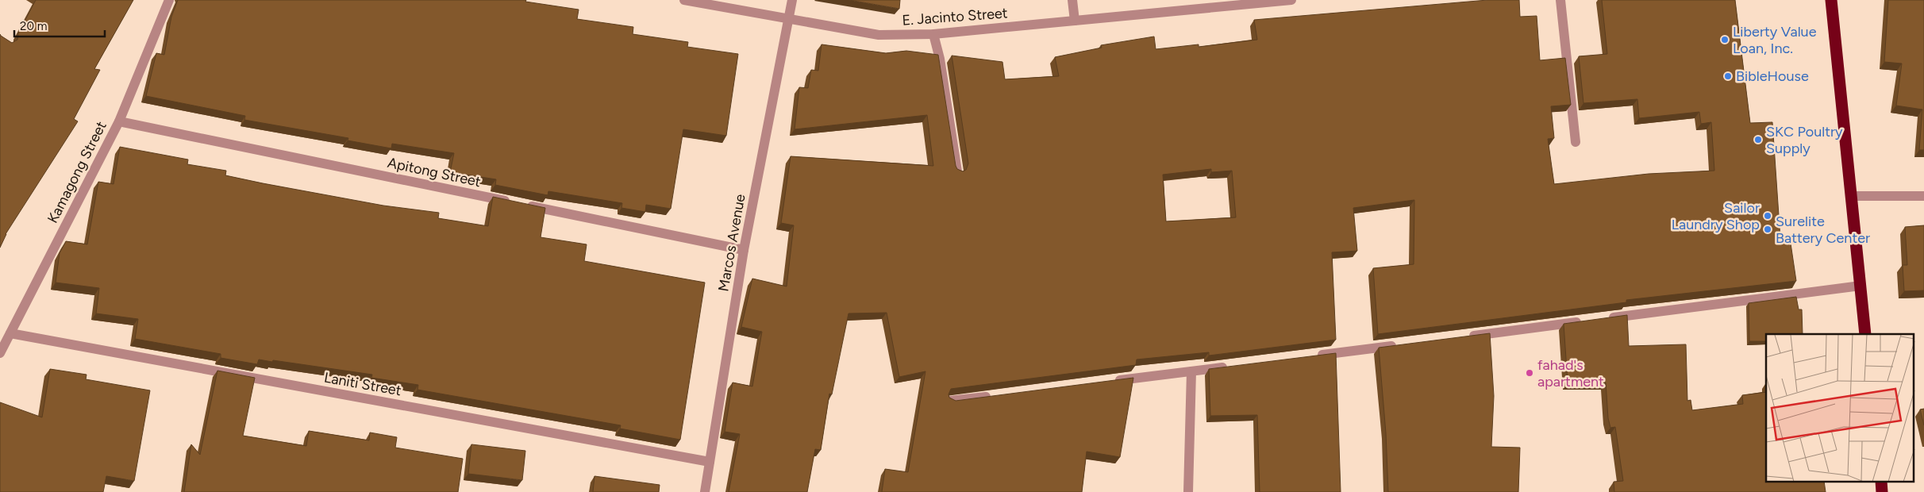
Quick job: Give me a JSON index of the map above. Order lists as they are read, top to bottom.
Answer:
{
  "streets": {
    "street": [
      "E. Jacinto Street",
      "Kamagong Street",
      "Apitong Street",
      "Marcos Avenue",
      "Laniti Street"
    ]
  },
  "crossings": [
    ["E. Jacinto Street", "Marcos Avenue"],
    ["Kamagong Street", "Apitong Street"],
    ["Kamagong Street", "Laniti Street"],
    ["Apitong Street", "Marcos Avenue"],
    ["Marcos Avenue", "Laniti Street"]
  ],
  "places": [
    "Liberty Value Loan, Inc.",
    "BibleHouse",
    "SKC Poultry Supply",
    "Sailor Laundry Shop",
    "Surelite Battery Center",
    "fahad's apartment"
  ],
  "scale_bar": "20 m"
}
